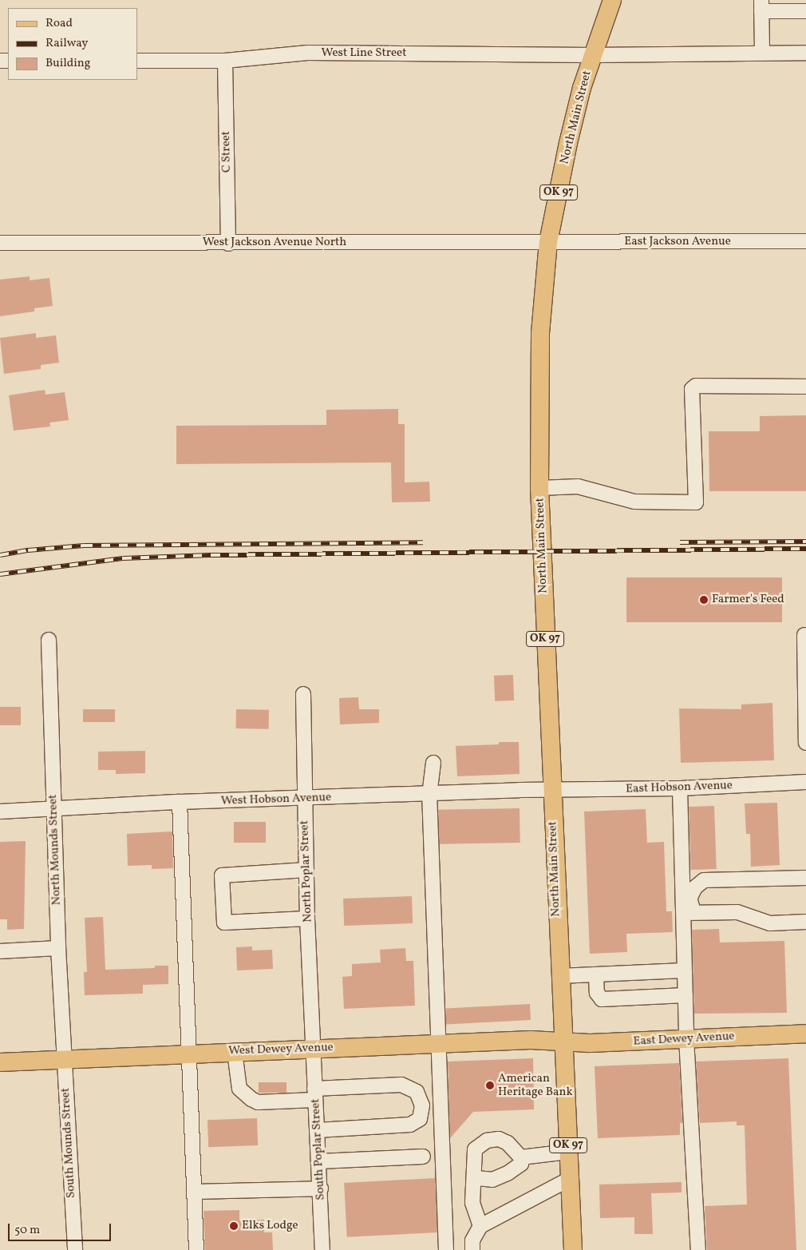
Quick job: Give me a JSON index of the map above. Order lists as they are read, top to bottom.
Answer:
{
  "streets": {
    "main road": [
      "North Main Street",
      "OK 97",
      "East Dewey Avenue",
      "West Dewey Avenue"
    ],
    "street": [
      "West Line Street",
      "C Street",
      "East Jackson Avenue",
      "West Jackson Avenue North",
      "East Hobson Avenue",
      "West Hobson Avenue",
      "North Mounds Street",
      "North Poplar Street",
      "South Mounds Street",
      "South Poplar Street"
    ]
  },
  "crossings": [
    ["West Line Street", "North Main Street"],
    ["West Line Street", "C Street"],
    ["West Line Street", "OK 97"],
    ["North Main Street", "OK 97"],
    ["North Main Street", "East Jackson Avenue"],
    ["North Main Street", "West Jackson Avenue North"],
    ["North Main Street", "East Hobson Avenue"],
    ["North Main Street", "West Hobson Avenue"],
    ["North Main Street", "East Dewey Avenue"],
    ["North Main Street", "West Dewey Avenue"],
    ["C Street", "West Jackson Avenue North"],
    ["OK 97", "East Dewey Avenue"],
    ["OK 97", "West Dewey Avenue"],
    ["East Jackson Avenue", "West Jackson Avenue North"],
    ["East Hobson Avenue", "West Hobson Avenue"],
    ["West Hobson Avenue", "North Mounds Street"],
    ["West Hobson Avenue", "North Poplar Street"],
    ["North Mounds Street", "West Dewey Avenue"],
    ["North Mounds Street", "South Mounds Street"],
    ["North Poplar Street", "West Dewey Avenue"],
    ["North Poplar Street", "South Poplar Street"],
    ["East Dewey Avenue", "West Dewey Avenue"],
    ["West Dewey Avenue", "South Mounds Street"],
    ["West Dewey Avenue", "South Poplar Street"]
  ],
  "places": ["Farmer's Feed", "American Heritage Bank", "Elks Lodge"],
  "legend": ["Road", "Railway", "Building"],
  "scale_bar": "50 m"
}
